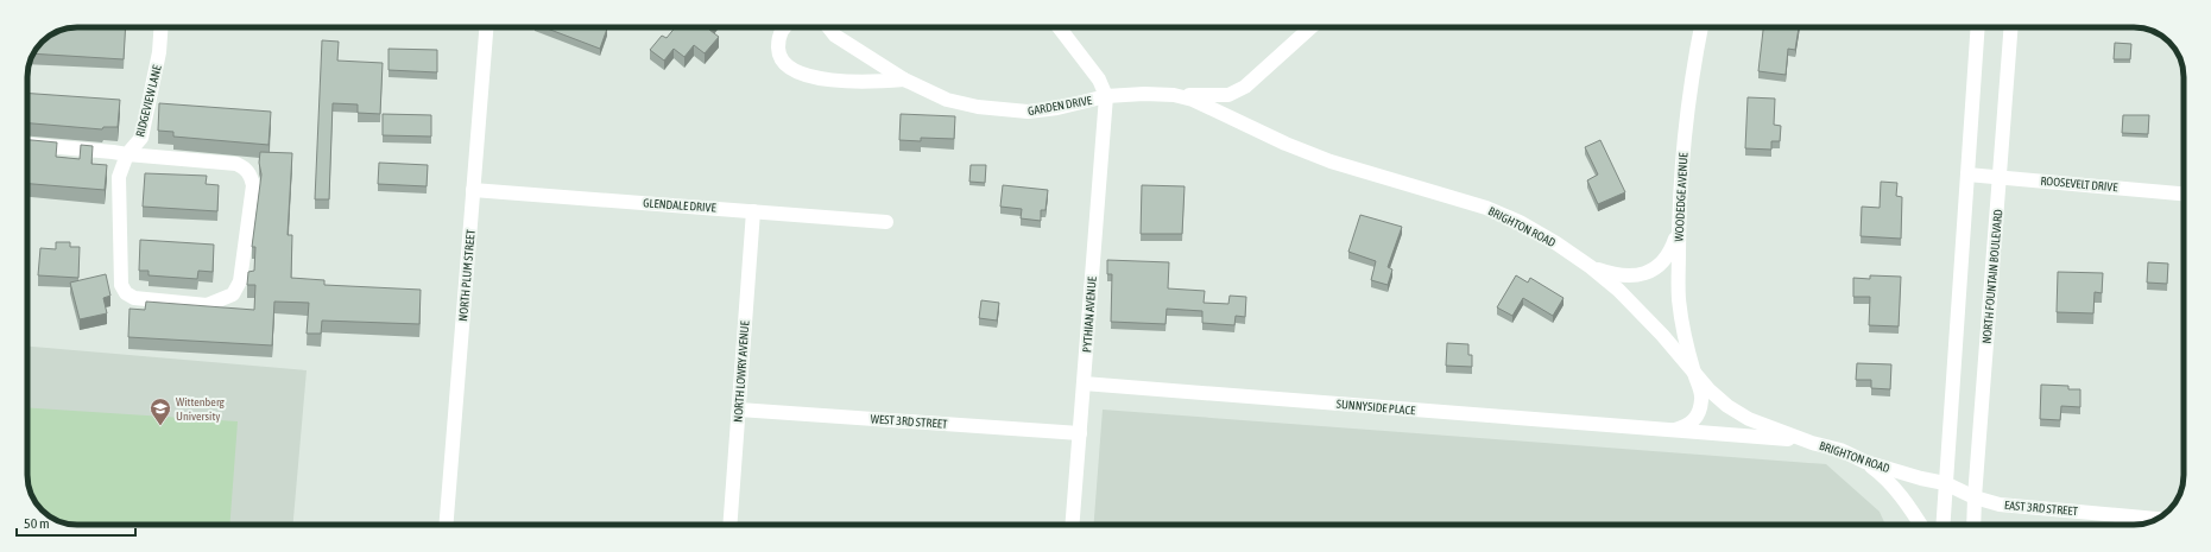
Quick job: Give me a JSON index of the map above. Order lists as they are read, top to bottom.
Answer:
{
  "streets": {
    "street": [
      "RIDGEVIEW LANE",
      "GARDEN DRIVE",
      "ROOSEVELT DRIVE",
      "WOODEDGE AVENUE",
      "GLENDALE DRIVE",
      "BRIGHTON ROAD",
      "NORTH PLUM STREET",
      "NORTH FOUNTAIN BOULEVARD",
      "PYTHIAN AVENUE",
      "NORTH LOWRY AVENUE",
      "SUNNYSIDE PLACE",
      "WEST 3RD STREET",
      "EAST 3RD STREET"
    ]
  },
  "crossings": [
    ["GARDEN DRIVE", "BRIGHTON ROAD"],
    ["GARDEN DRIVE", "PYTHIAN AVENUE"],
    ["ROOSEVELT DRIVE", "NORTH FOUNTAIN BOULEVARD"],
    ["WOODEDGE AVENUE", "BRIGHTON ROAD"],
    ["WOODEDGE AVENUE", "SUNNYSIDE PLACE"],
    ["GLENDALE DRIVE", "NORTH PLUM STREET"],
    ["GLENDALE DRIVE", "NORTH LOWRY AVENUE"],
    ["BRIGHTON ROAD", "PYTHIAN AVENUE"],
    ["BRIGHTON ROAD", "SUNNYSIDE PLACE"],
    ["BRIGHTON ROAD", "EAST 3RD STREET"],
    ["NORTH FOUNTAIN BOULEVARD", "EAST 3RD STREET"],
    ["PYTHIAN AVENUE", "SUNNYSIDE PLACE"],
    ["PYTHIAN AVENUE", "WEST 3RD STREET"],
    ["NORTH LOWRY AVENUE", "WEST 3RD STREET"]
  ],
  "places": {
    "school or university": ["Wittenberg University"]
  },
  "scale_bar": "50 m"
}
